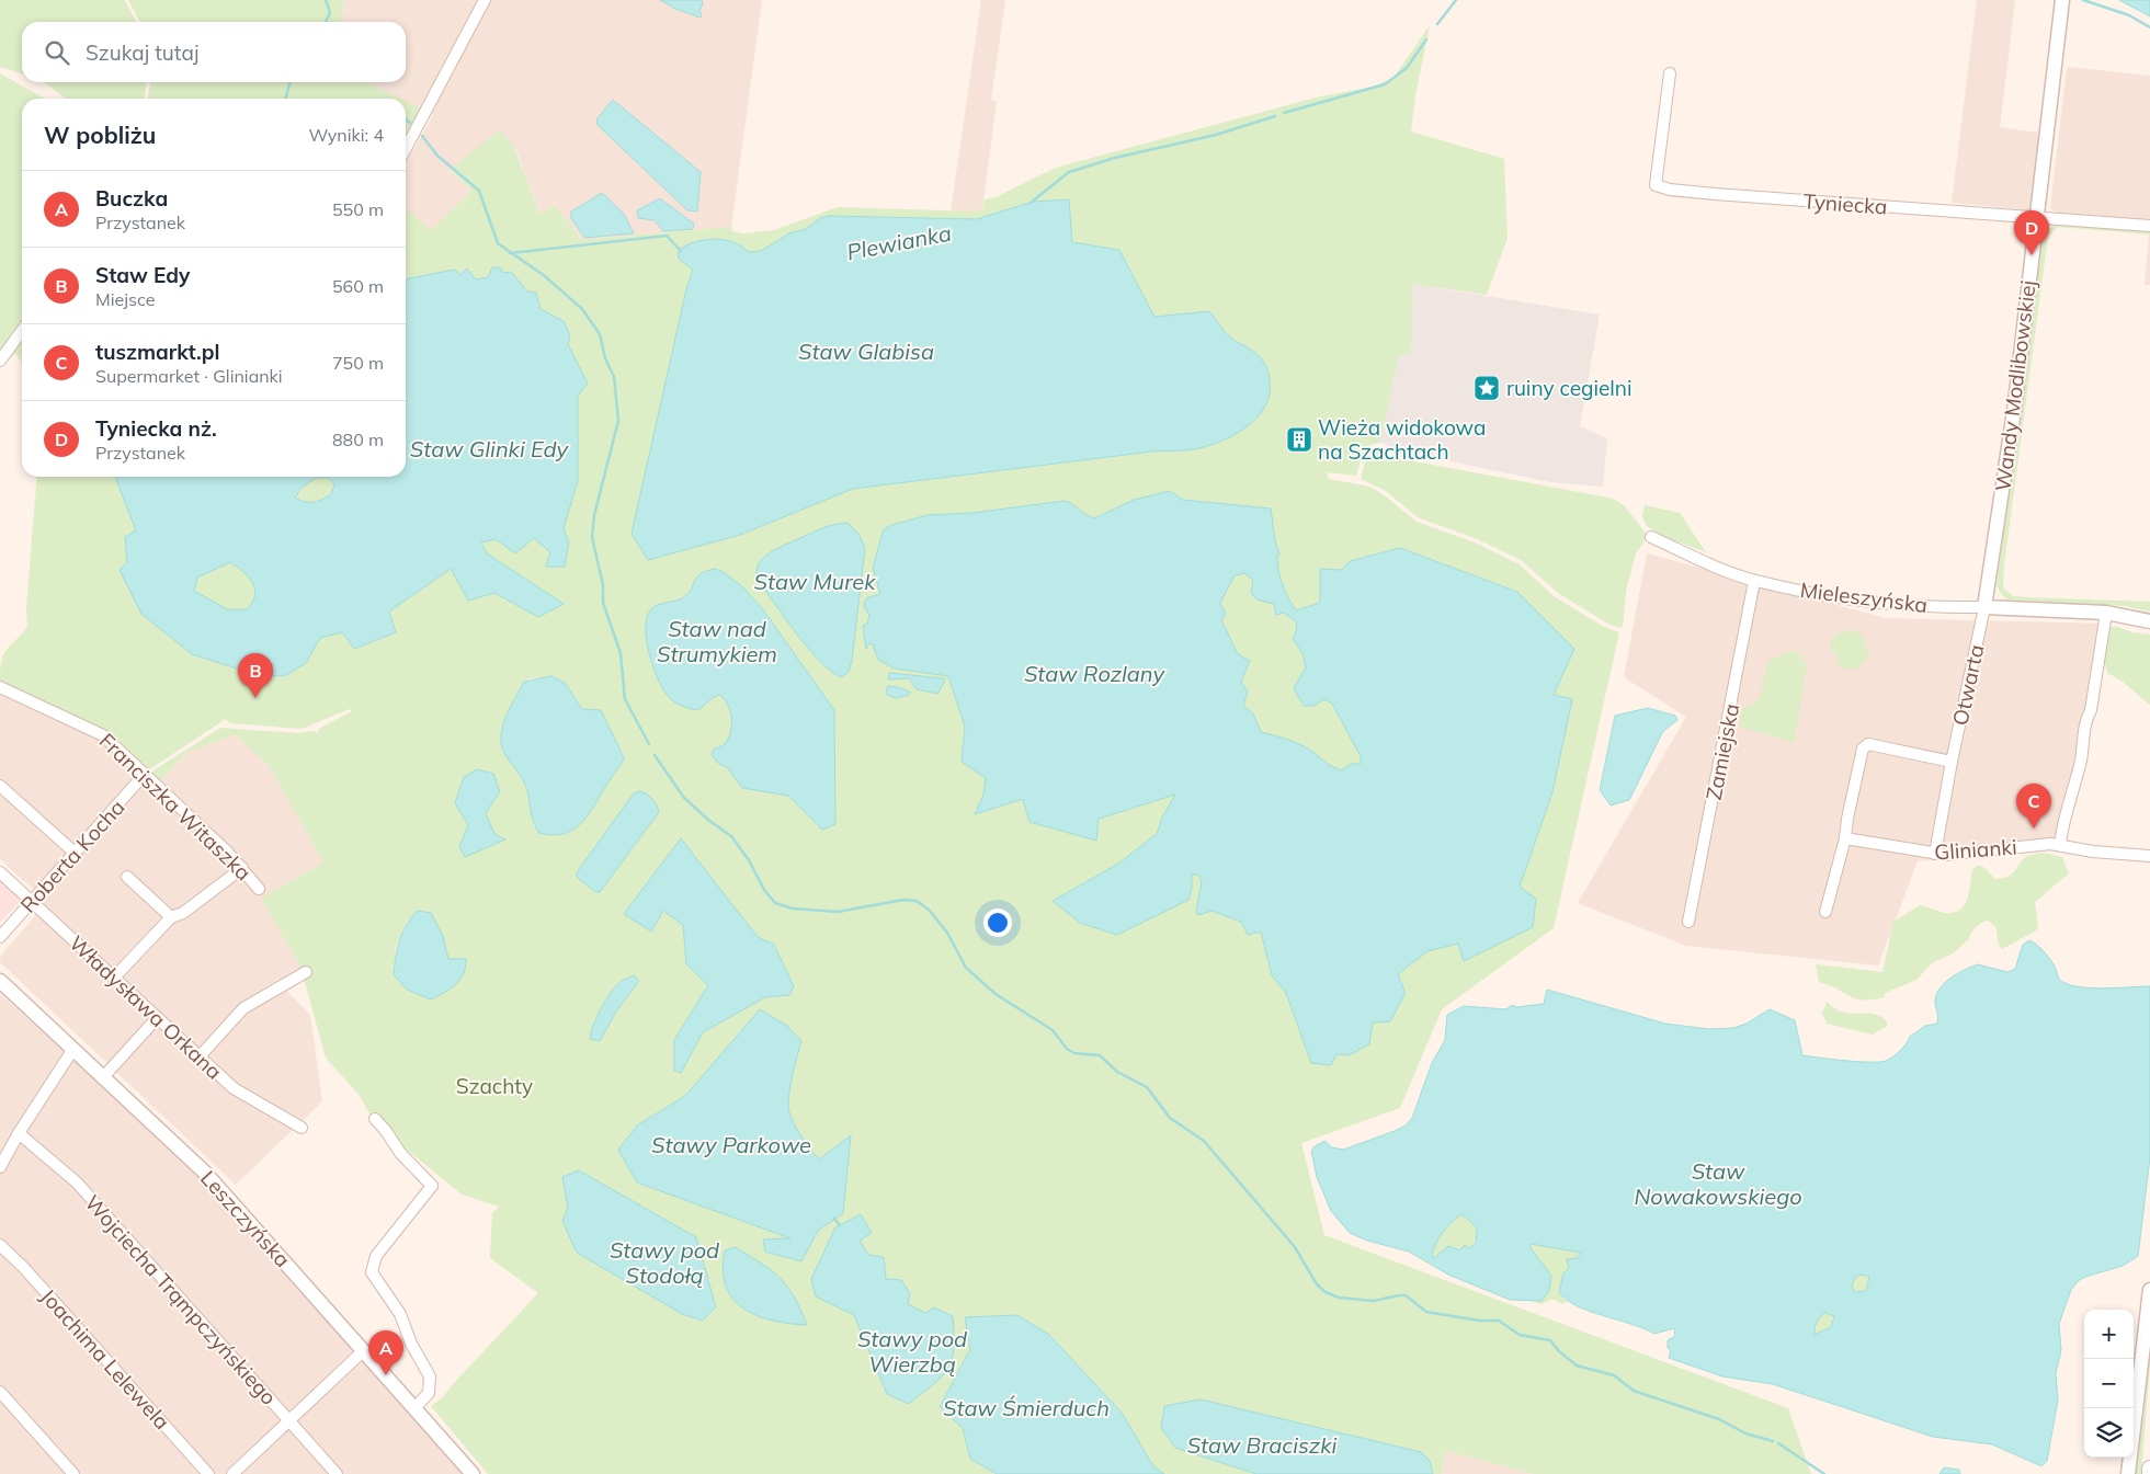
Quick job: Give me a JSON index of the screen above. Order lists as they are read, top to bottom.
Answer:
{
  "streets": {
    "street": [
      "Tyniecka",
      "Wandy Modlibowskiej",
      "Mieleszyńska",
      "Otwarta",
      "Zamiejska",
      "Franciszka Witaszka",
      "Glinianki",
      "Roberta Kocha",
      "Władysława Orkana",
      "Leszczyńska",
      "Wojciecha Trąmpczyńskiego",
      "Joachima Lelewela"
    ]
  },
  "crossings": [
    ["Tyniecka", "Wandy Modlibowskiej"],
    ["Wandy Modlibowskiej", "Mieleszyńska"],
    ["Wandy Modlibowskiej", "Otwarta"],
    ["Mieleszyńska", "Otwarta"],
    ["Mieleszyńska", "Zamiejska"],
    ["Otwarta", "Glinianki"],
    ["Franciszka Witaszka", "Roberta Kocha"],
    ["Roberta Kocha", "Władysława Orkana"]
  ],
  "water": [
    "Plewianka",
    "Staw Glabisa",
    "Staw Glinki Edy",
    "Staw Murek",
    "Staw nad Strumykiem",
    "Staw Rozlany",
    "Stawy Parkowe",
    "Staw Nowakowskiego",
    "Stawy pod Stodołą",
    "Stawy pod Wierzbą",
    "Staw Śmierduch",
    "Staw Braciszki"
  ],
  "parks": ["Szachty"],
  "places": {
    "place": ["ruiny cegielni"],
    "building": ["Wieża widokowa na Szachtach"]
  },
  "page": {
    "search": "Szukaj tutaj",
    "heading": ["W pobliżu", "Wyniki: 4"],
    "list": [
      {
        "mark": "A",
        "name": "Buczka",
        "note": "Przystanek",
        "value": "550 m"
      },
      {
        "mark": "B",
        "name": "Staw Edy",
        "note": "Miejsce",
        "value": "560 m"
      },
      {
        "mark": "C",
        "name": "tuszmarkt.pl",
        "note": "Supermarket · Glinianki",
        "value": "750 m"
      },
      {
        "mark": "D",
        "name": "Tyniecka nż.",
        "note": "Przystanek",
        "value": "880 m"
      }
    ],
    "pins": [
      "D",
      "B",
      "C",
      "A"
    ],
    "map_buttons": ["+", "−"]
  }
}
